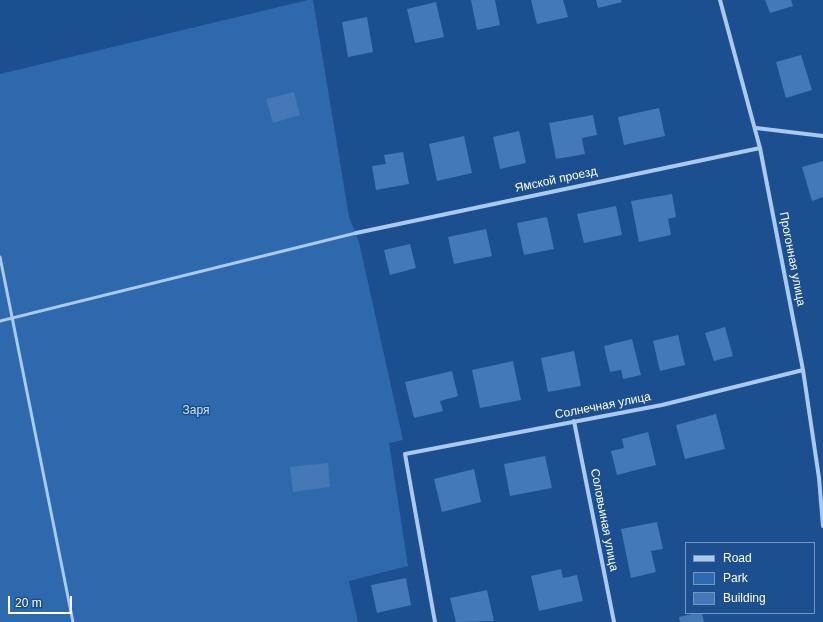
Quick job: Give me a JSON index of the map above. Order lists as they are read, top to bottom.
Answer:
{
  "streets": {
    "street": [
      "Ямской проезд",
      "Прогонная улица",
      "Солнечная улица",
      "Соловьиная улица"
    ]
  },
  "crossings": [
    ["Ямской проезд", "Прогонная улица"],
    ["Прогонная улица", "Солнечная улица"],
    ["Солнечная улица", "Соловьиная улица"]
  ],
  "parks": ["Заря"],
  "legend": ["Road", "Park", "Building"],
  "scale_bar": "20 m"
}
